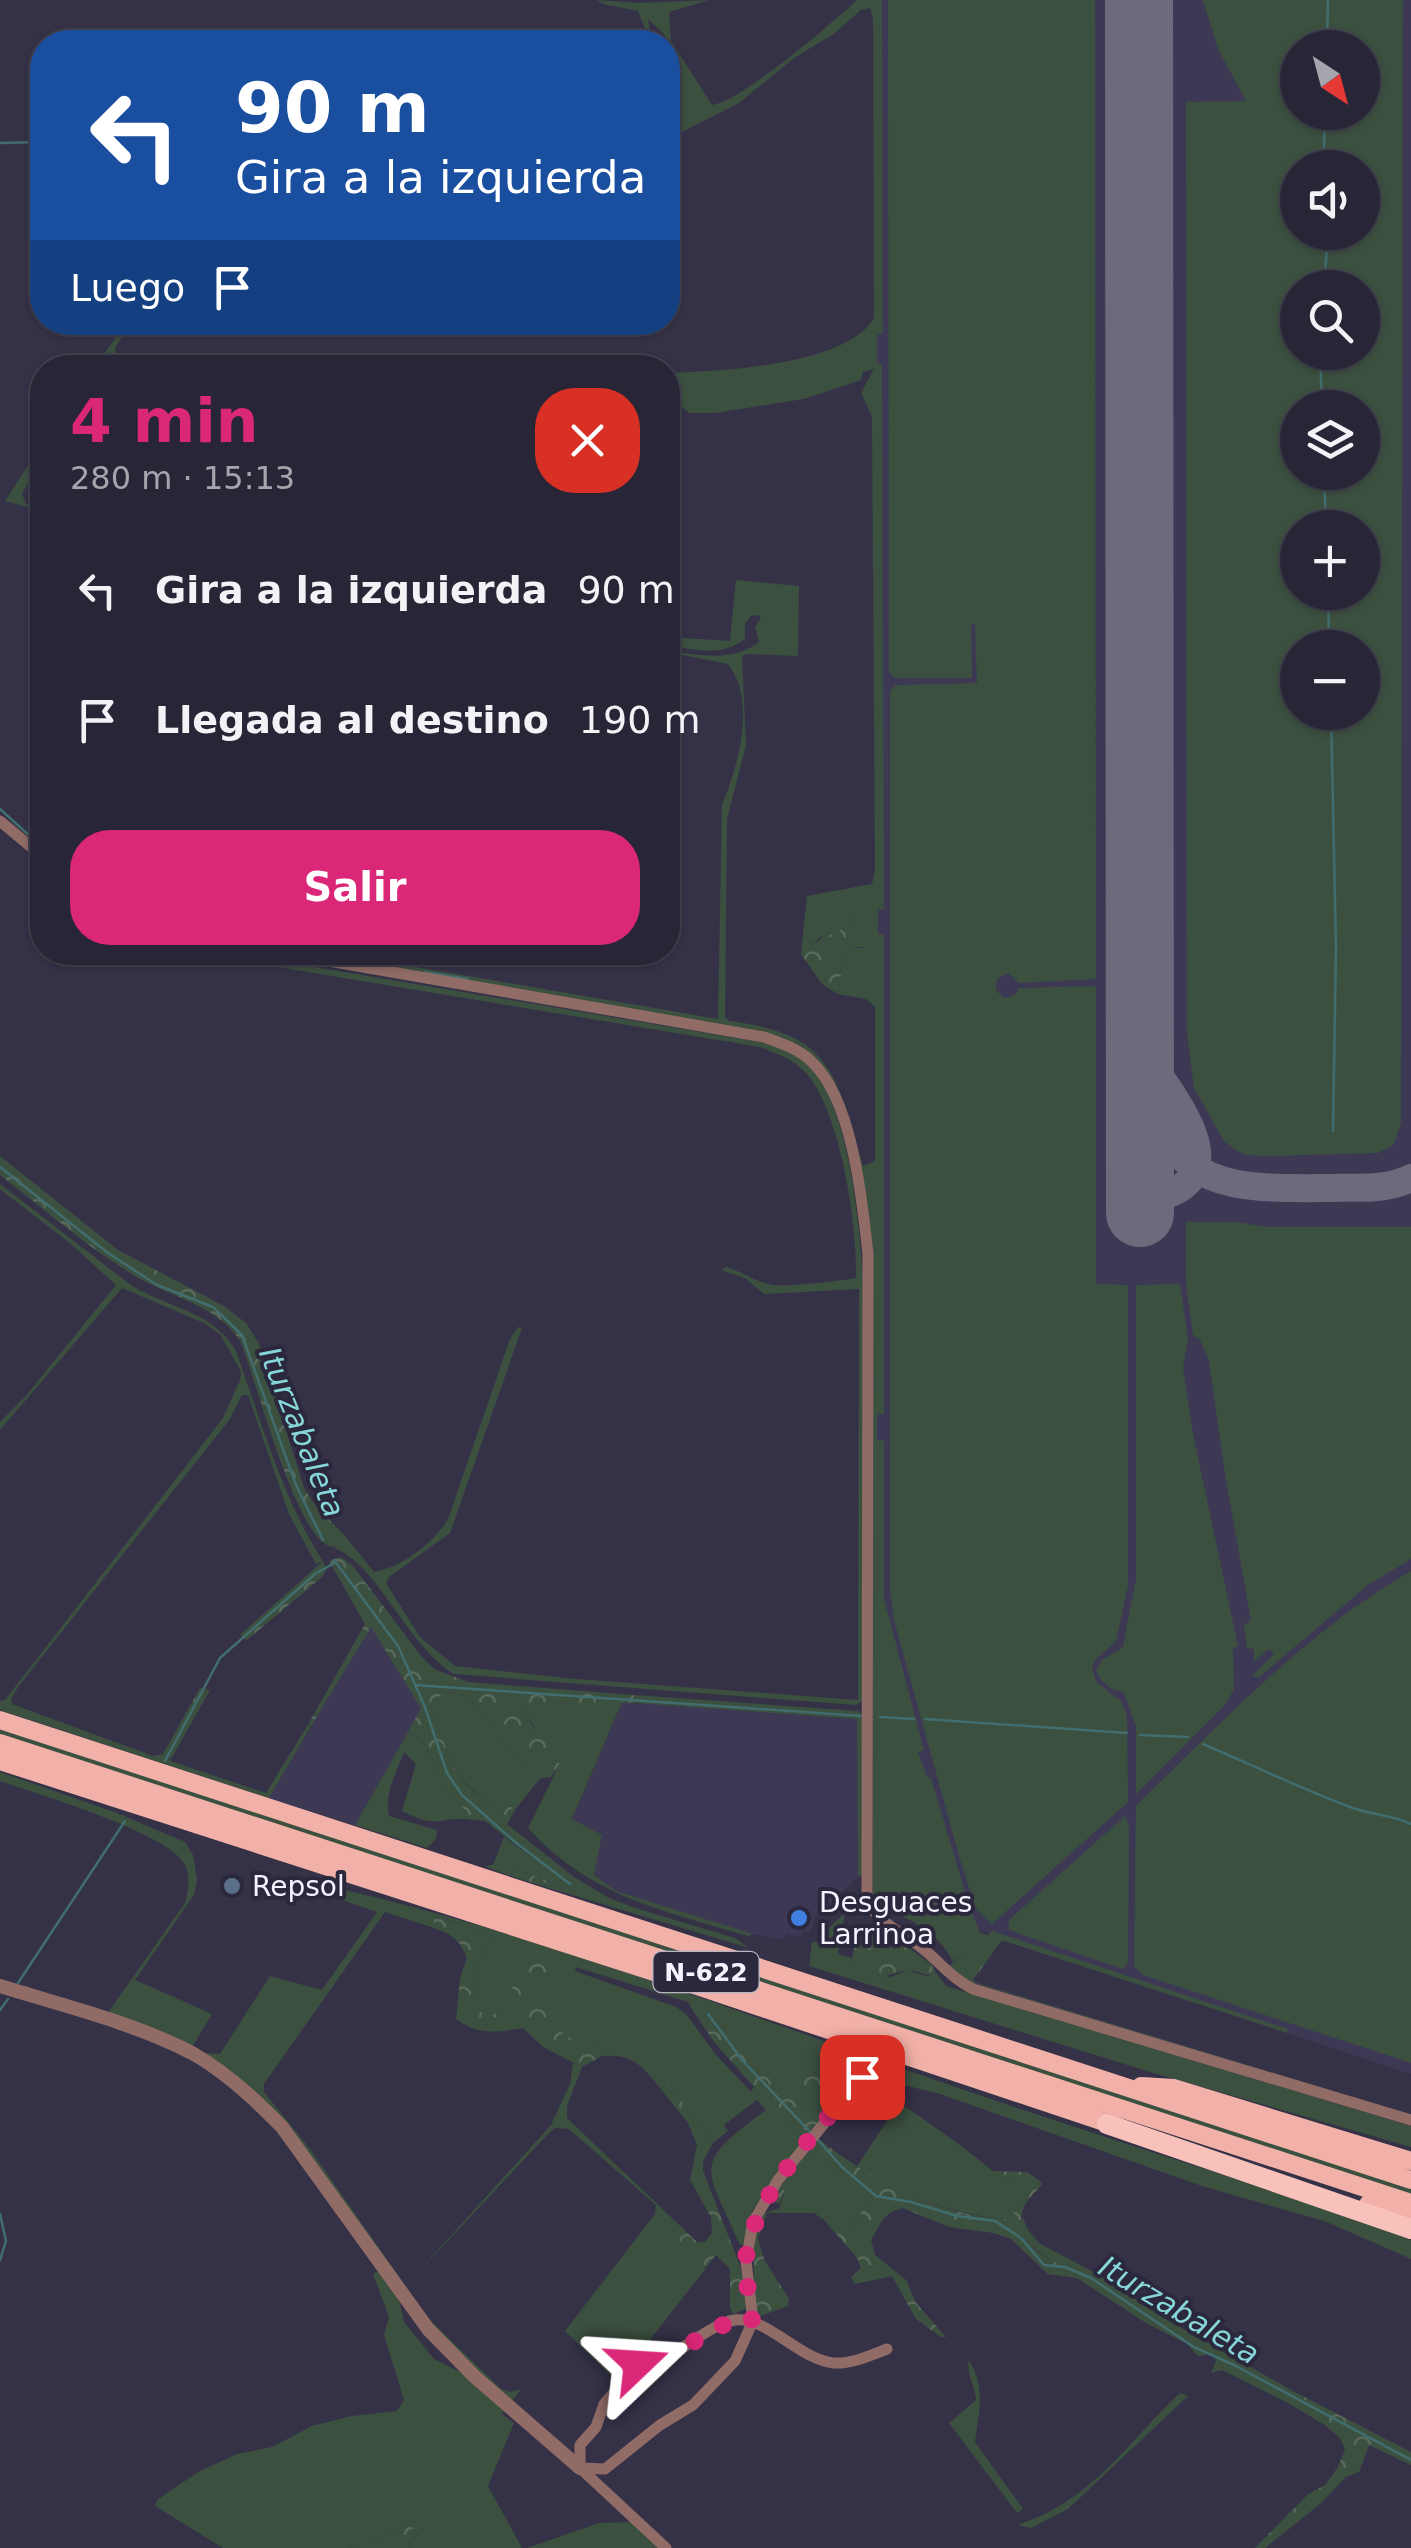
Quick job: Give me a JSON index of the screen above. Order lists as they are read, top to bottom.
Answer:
{
  "streets": {
    "highway": ["N-622"]
  },
  "water": ["Iturzabaleta"],
  "places": ["Repsol", "Desguaces Larrinoa"],
  "north": "bottom right",
  "page": {
    "map_buttons": ["+", "−"],
    "turn": ["90 m", "Gira a la izquierda"],
    "then": "Luego",
    "heading": ["4 min", "280 m · 15:13"],
    "list": [
      {
        "name": "Gira a la izquierda",
        "value": "90 m"
      },
      {
        "name": "Llegada al destino",
        "value": "190 m"
      }
    ],
    "buttons": "Salir"
  }
}
